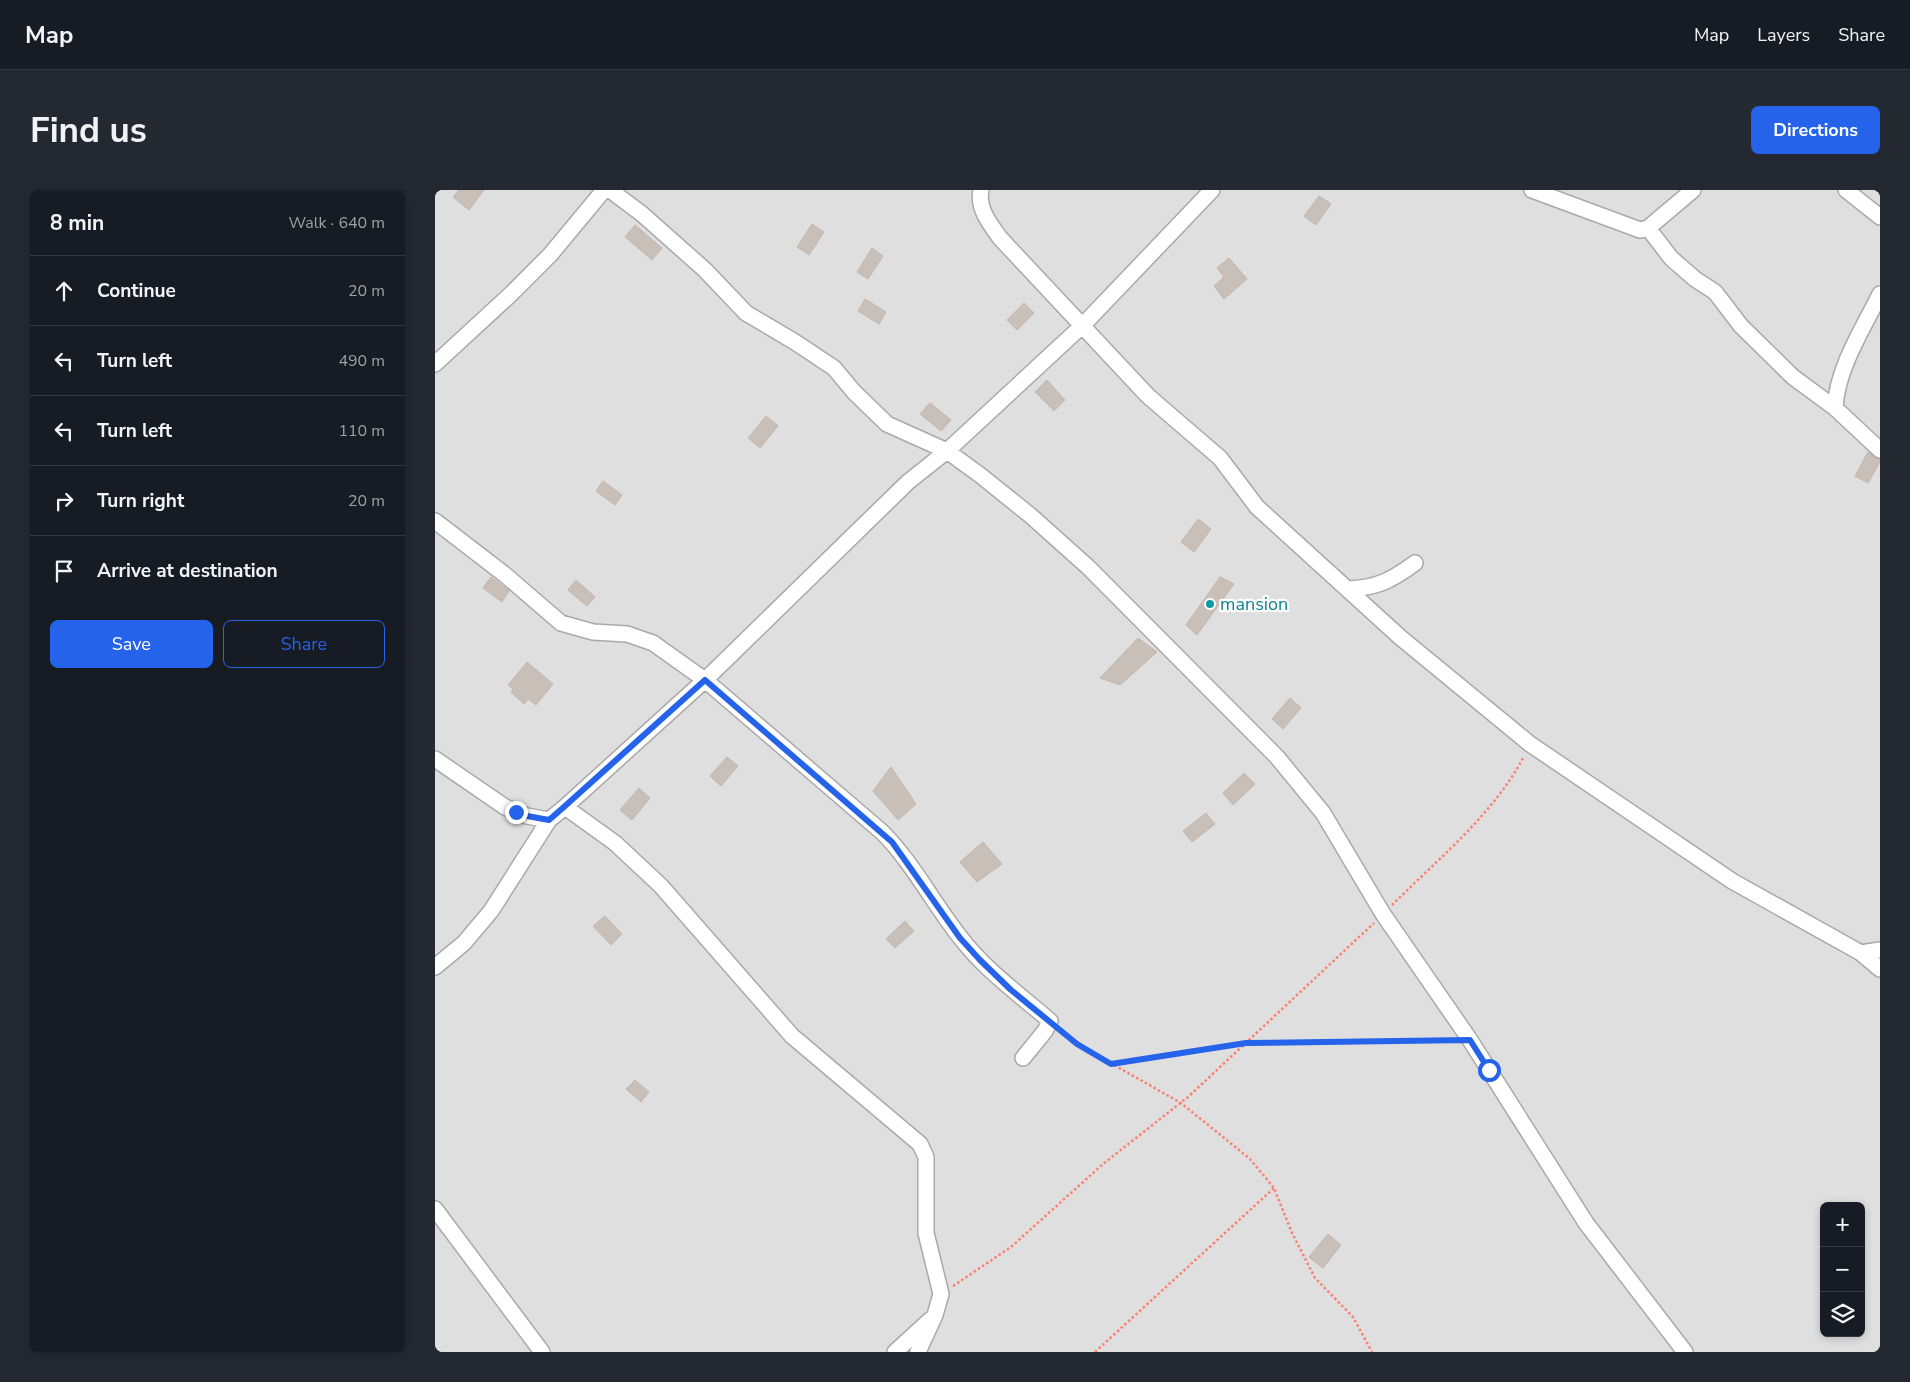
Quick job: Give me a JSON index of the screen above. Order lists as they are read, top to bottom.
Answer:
{
  "places": ["mansion"],
  "page": {
    "header": "Map",
    "nav": ["Map", "Layers", "Share"],
    "buttons": [
      "Directions",
      ["Save", "Share"]
    ],
    "title": "Find us",
    "heading": ["8 min", "Walk · 640 m"],
    "list": [
      ["Continue", "20 m"],
      ["Turn left", "490 m"],
      ["Turn left", "110 m"],
      ["Turn right", "20 m"],
      "Arrive at destination"
    ],
    "map_buttons": ["+", "−"]
  }
}
